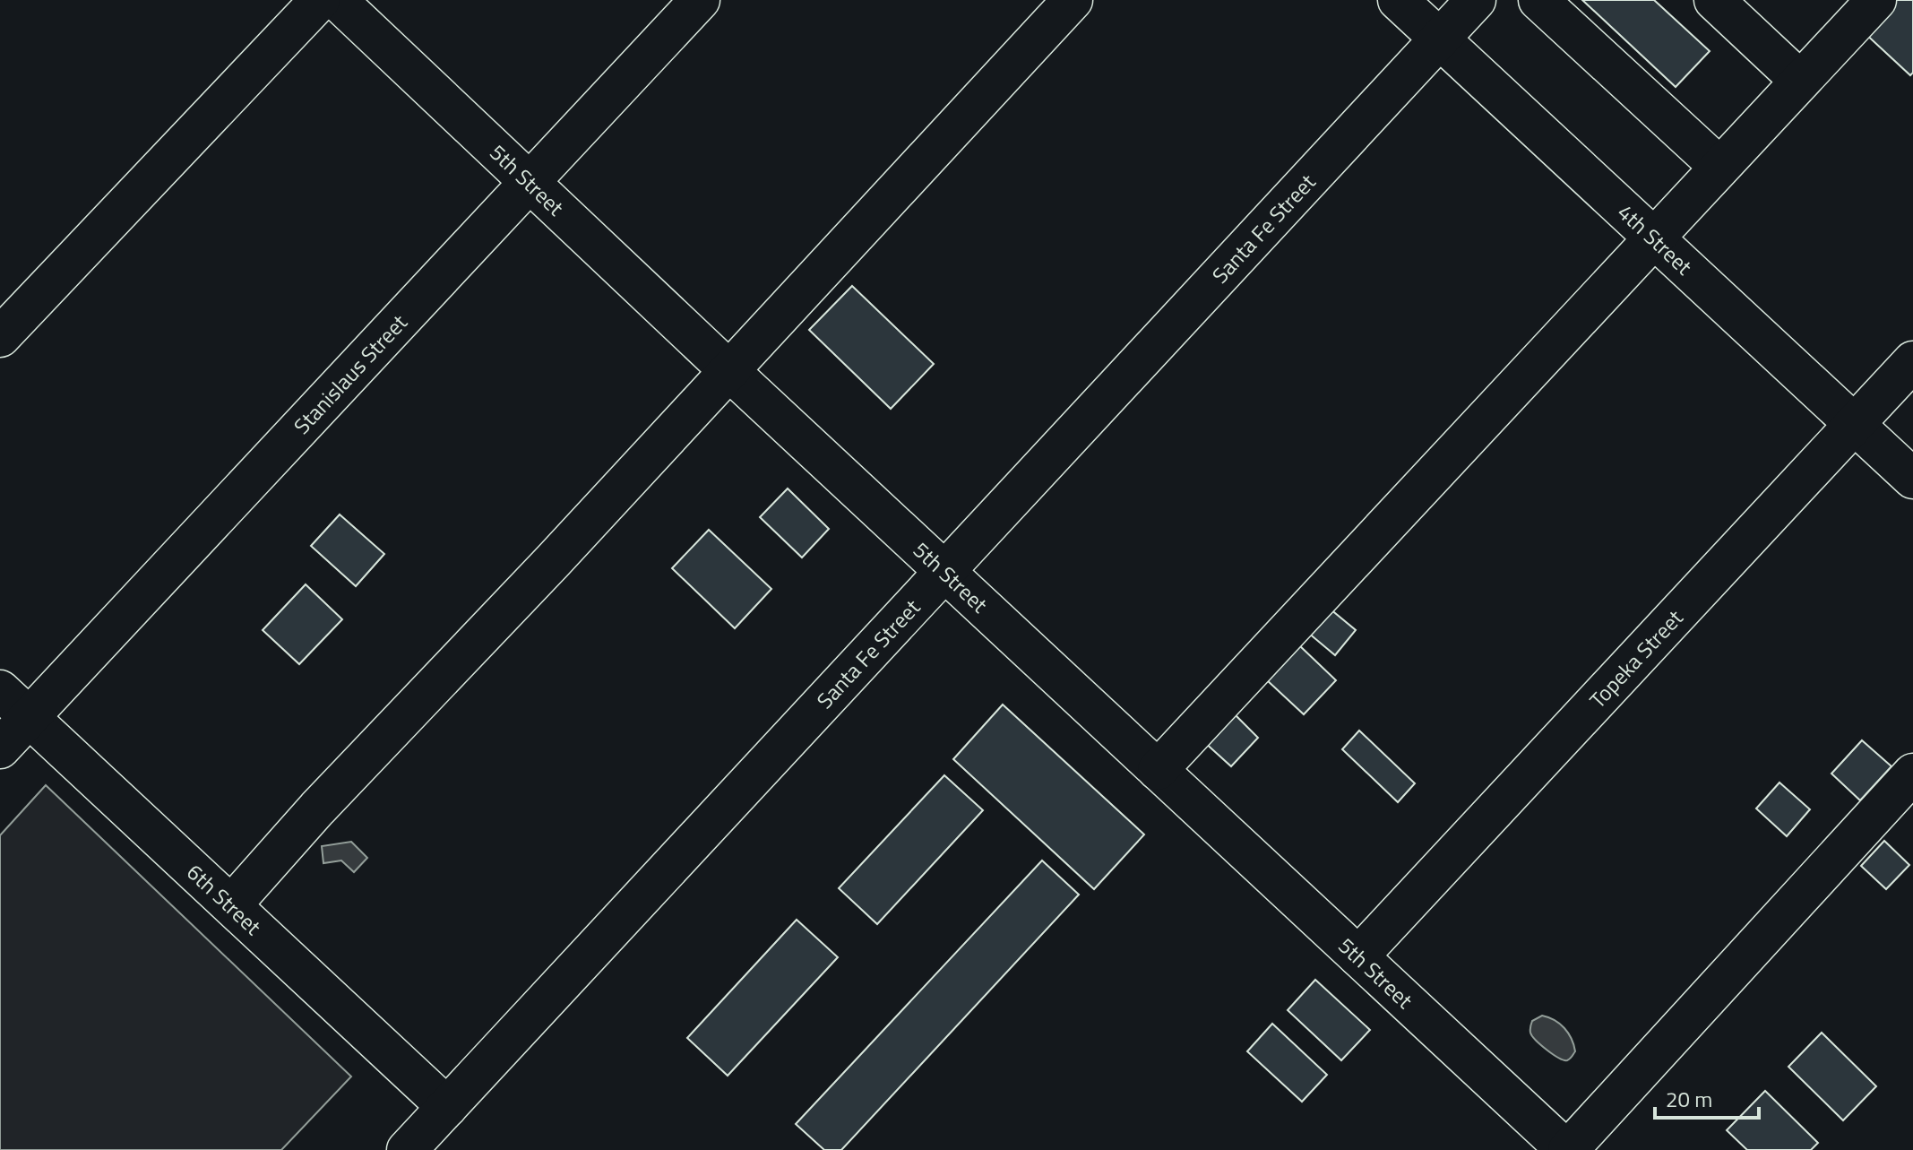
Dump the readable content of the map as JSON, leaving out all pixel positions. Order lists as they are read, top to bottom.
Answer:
{
  "streets": {
    "street": [
      "5th Street",
      "Santa Fe Street",
      "4th Street",
      "Stanislaus Street",
      "Topeka Street",
      "6th Street"
    ]
  },
  "crossings": [
    ["5th Street", "Santa Fe Street"],
    ["5th Street", "Stanislaus Street"],
    ["5th Street", "Topeka Street"],
    ["Santa Fe Street", "4th Street"],
    ["Santa Fe Street", "6th Street"],
    ["4th Street", "Topeka Street"],
    ["Stanislaus Street", "6th Street"]
  ],
  "scale_bar": "20 m"
}
